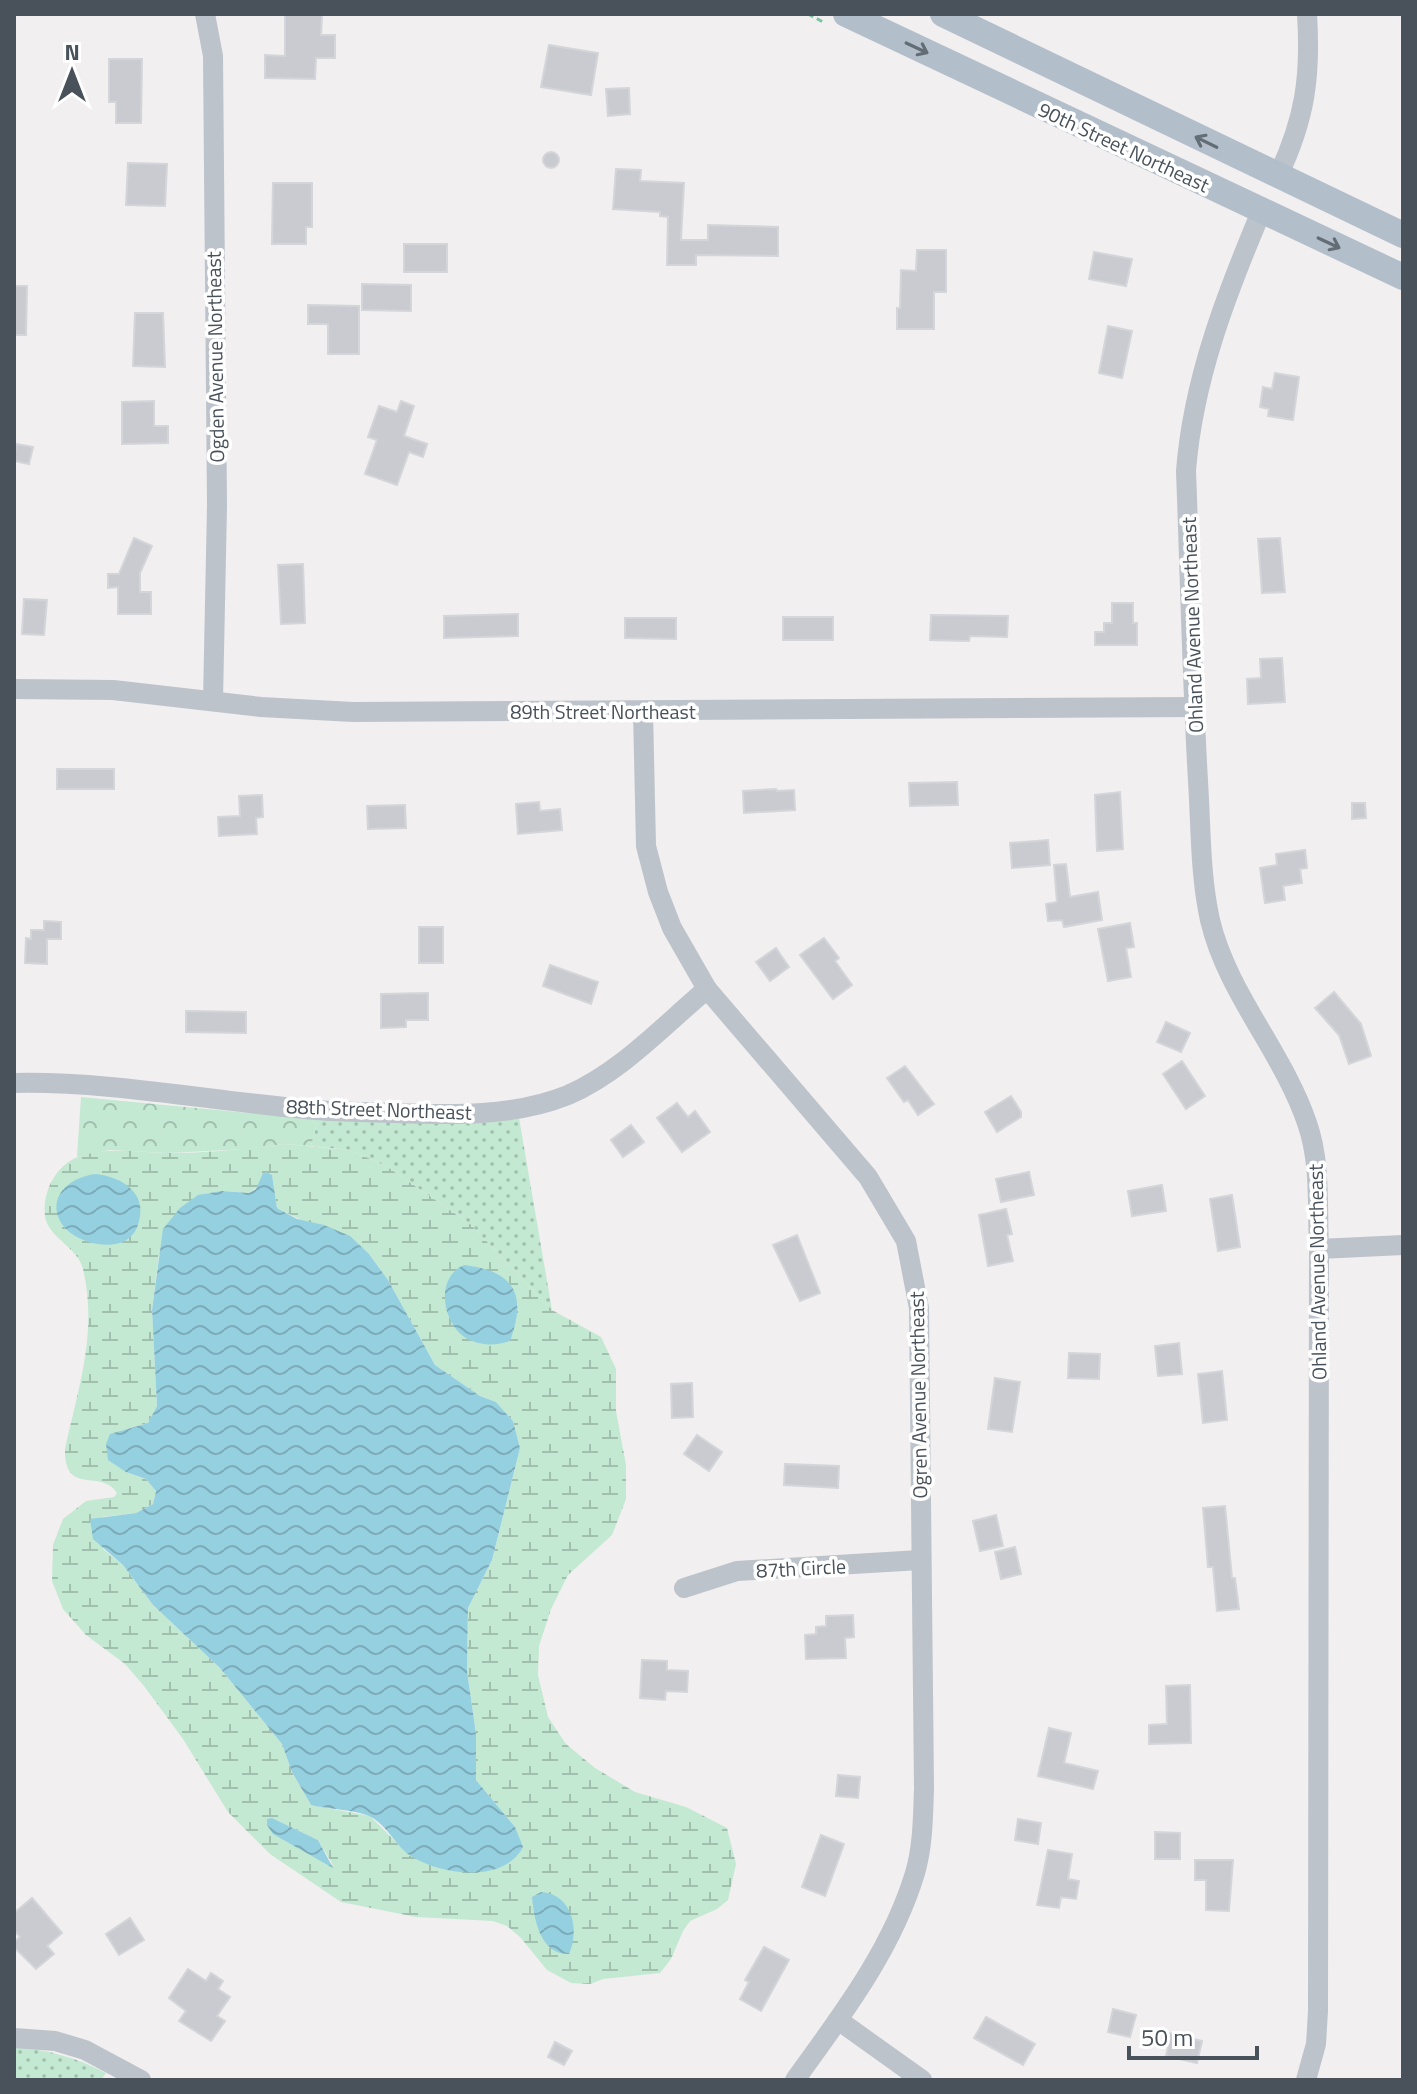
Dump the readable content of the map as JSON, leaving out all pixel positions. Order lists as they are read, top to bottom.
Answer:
{
  "streets": {
    "main road": ["90th Street Northeast"],
    "street": [
      "Ogden Avenue Northeast",
      "Ohland Avenue Northeast",
      "89th Street Northeast",
      "88th Street Northeast",
      "Ogren Avenue Northeast",
      "87th Circle"
    ]
  },
  "crossings": [
    ["90th Street Northeast", "Ohland Avenue Northeast"],
    ["Ogden Avenue Northeast", "89th Street Northeast"],
    ["Ohland Avenue Northeast", "89th Street Northeast"],
    ["89th Street Northeast", "Ogren Avenue Northeast"],
    ["88th Street Northeast", "Ogren Avenue Northeast"],
    ["Ogren Avenue Northeast", "87th Circle"]
  ],
  "scale_bar": "50 m",
  "north": "top"
}
